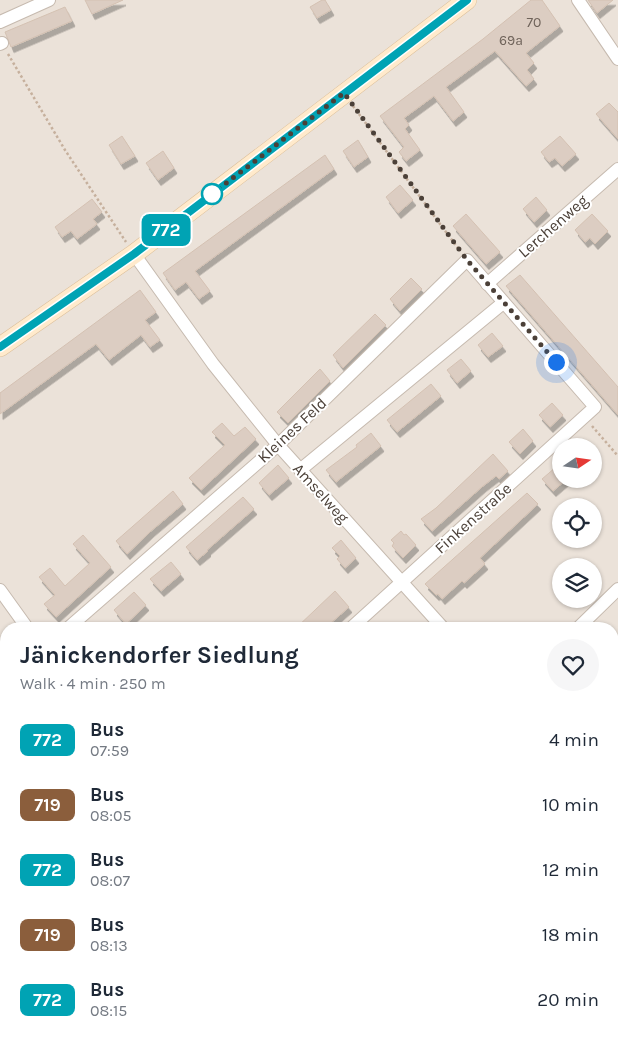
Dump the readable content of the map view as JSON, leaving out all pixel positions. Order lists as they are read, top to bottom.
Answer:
{
  "streets": {
    "street": [
      "Lerchenweg",
      "Kleines Feld",
      "Amselweg",
      "Finkenstraße"
    ]
  },
  "crossings": [
    ["Kleines Feld", "Amselweg"],
    ["Amselweg", "Finkenstraße"]
  ],
  "lines": ["bus line 772"],
  "house_numbers": ["70", "69a"],
  "north": "right",
  "page": {
    "on_map": "772",
    "heading": ["Jänickendorfer Siedlung", "Walk · 4 min · 250 m"],
    "list": [
      {
        "mark": "772",
        "name": "Bus",
        "note": "07:59",
        "value": "4 min"
      },
      {
        "mark": "719",
        "name": "Bus",
        "note": "08:05",
        "value": "10 min"
      },
      {
        "mark": "772",
        "name": "Bus",
        "note": "08:07",
        "value": "12 min"
      },
      {
        "mark": "719",
        "name": "Bus",
        "note": "08:13",
        "value": "18 min"
      },
      {
        "mark": "772",
        "name": "Bus",
        "note": "08:15",
        "value": "20 min"
      }
    ]
  }
}
